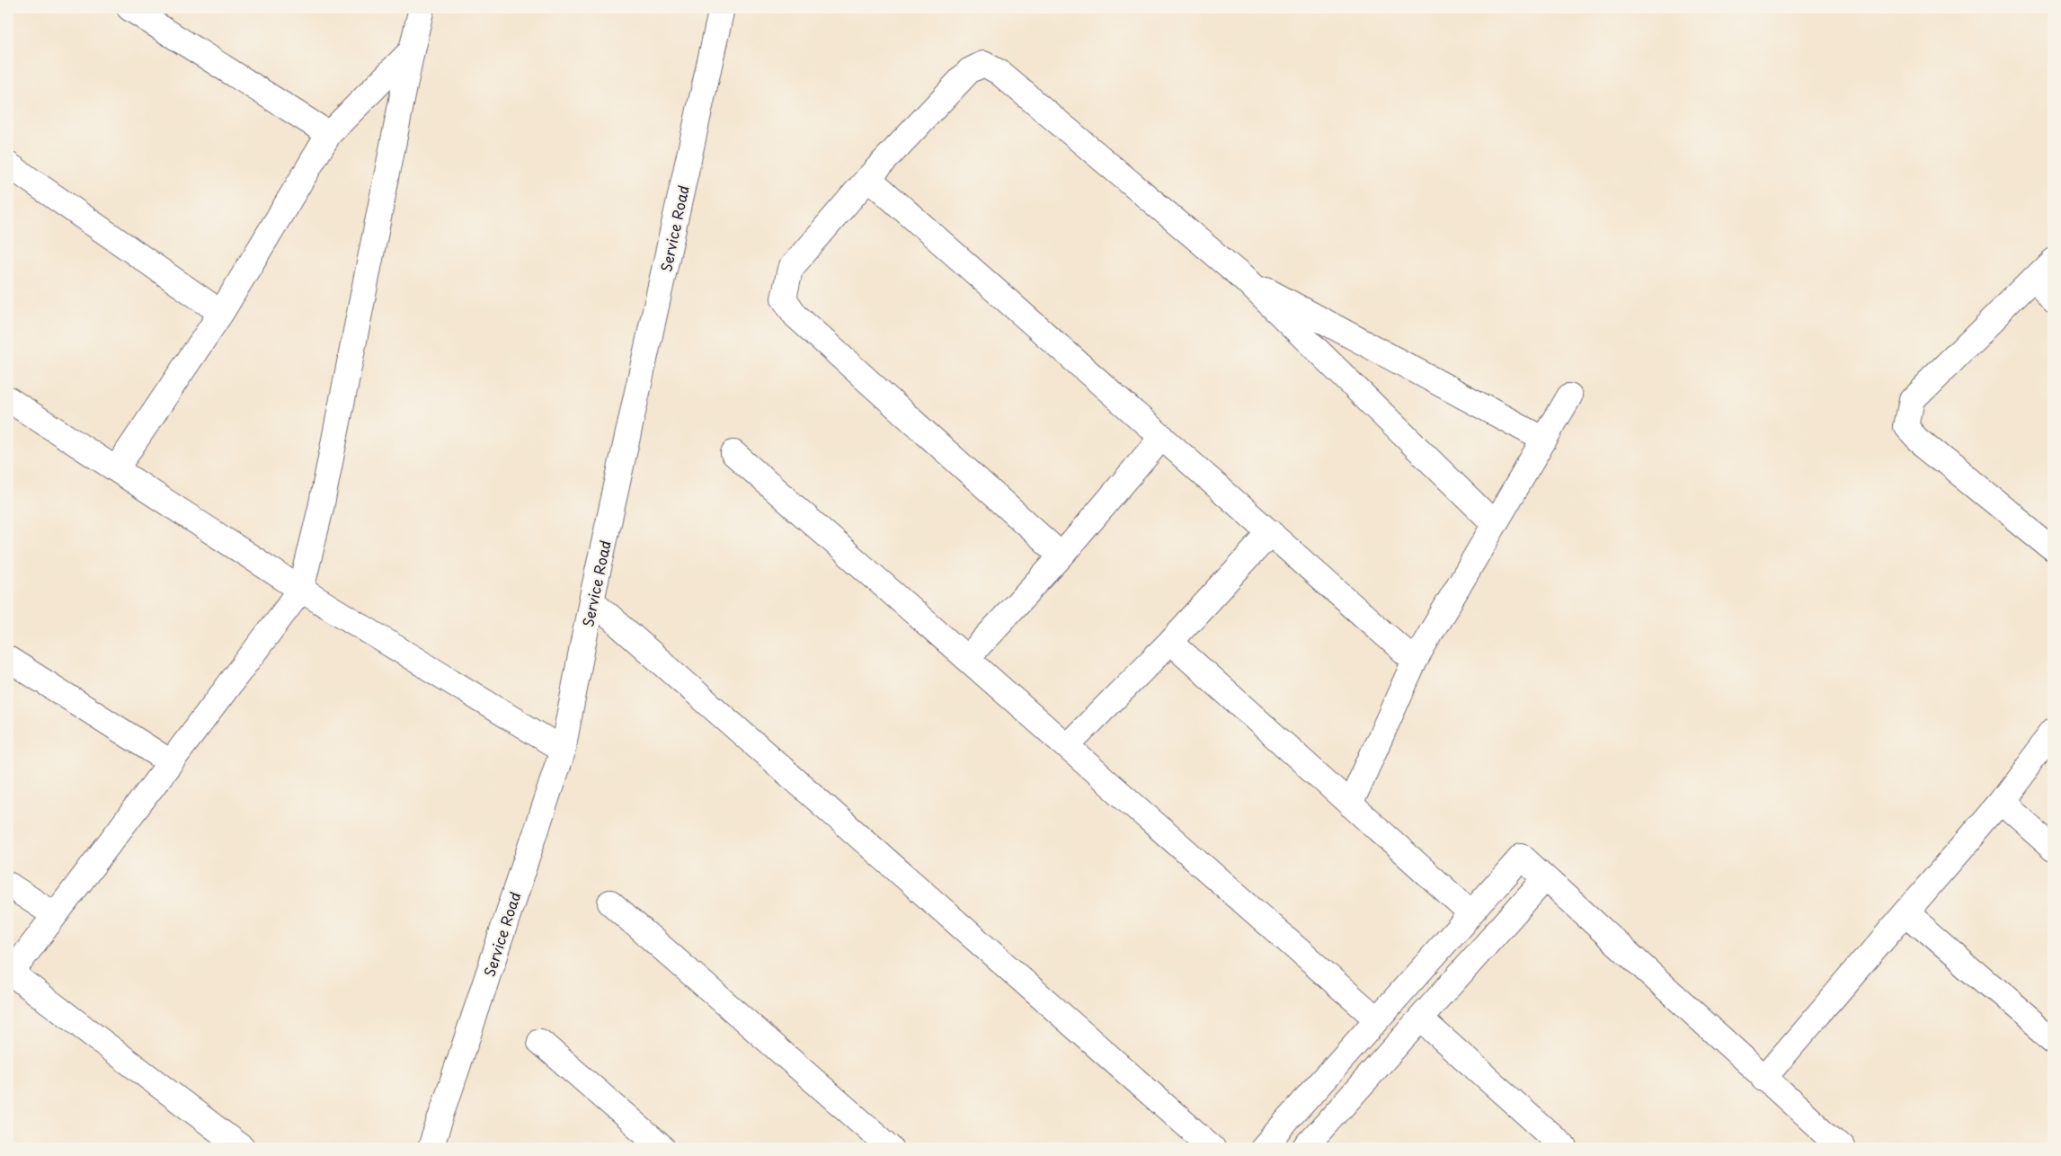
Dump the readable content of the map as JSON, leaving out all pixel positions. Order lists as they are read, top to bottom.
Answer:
{
  "streets": {
    "street": ["Service Road"]
  }
}
